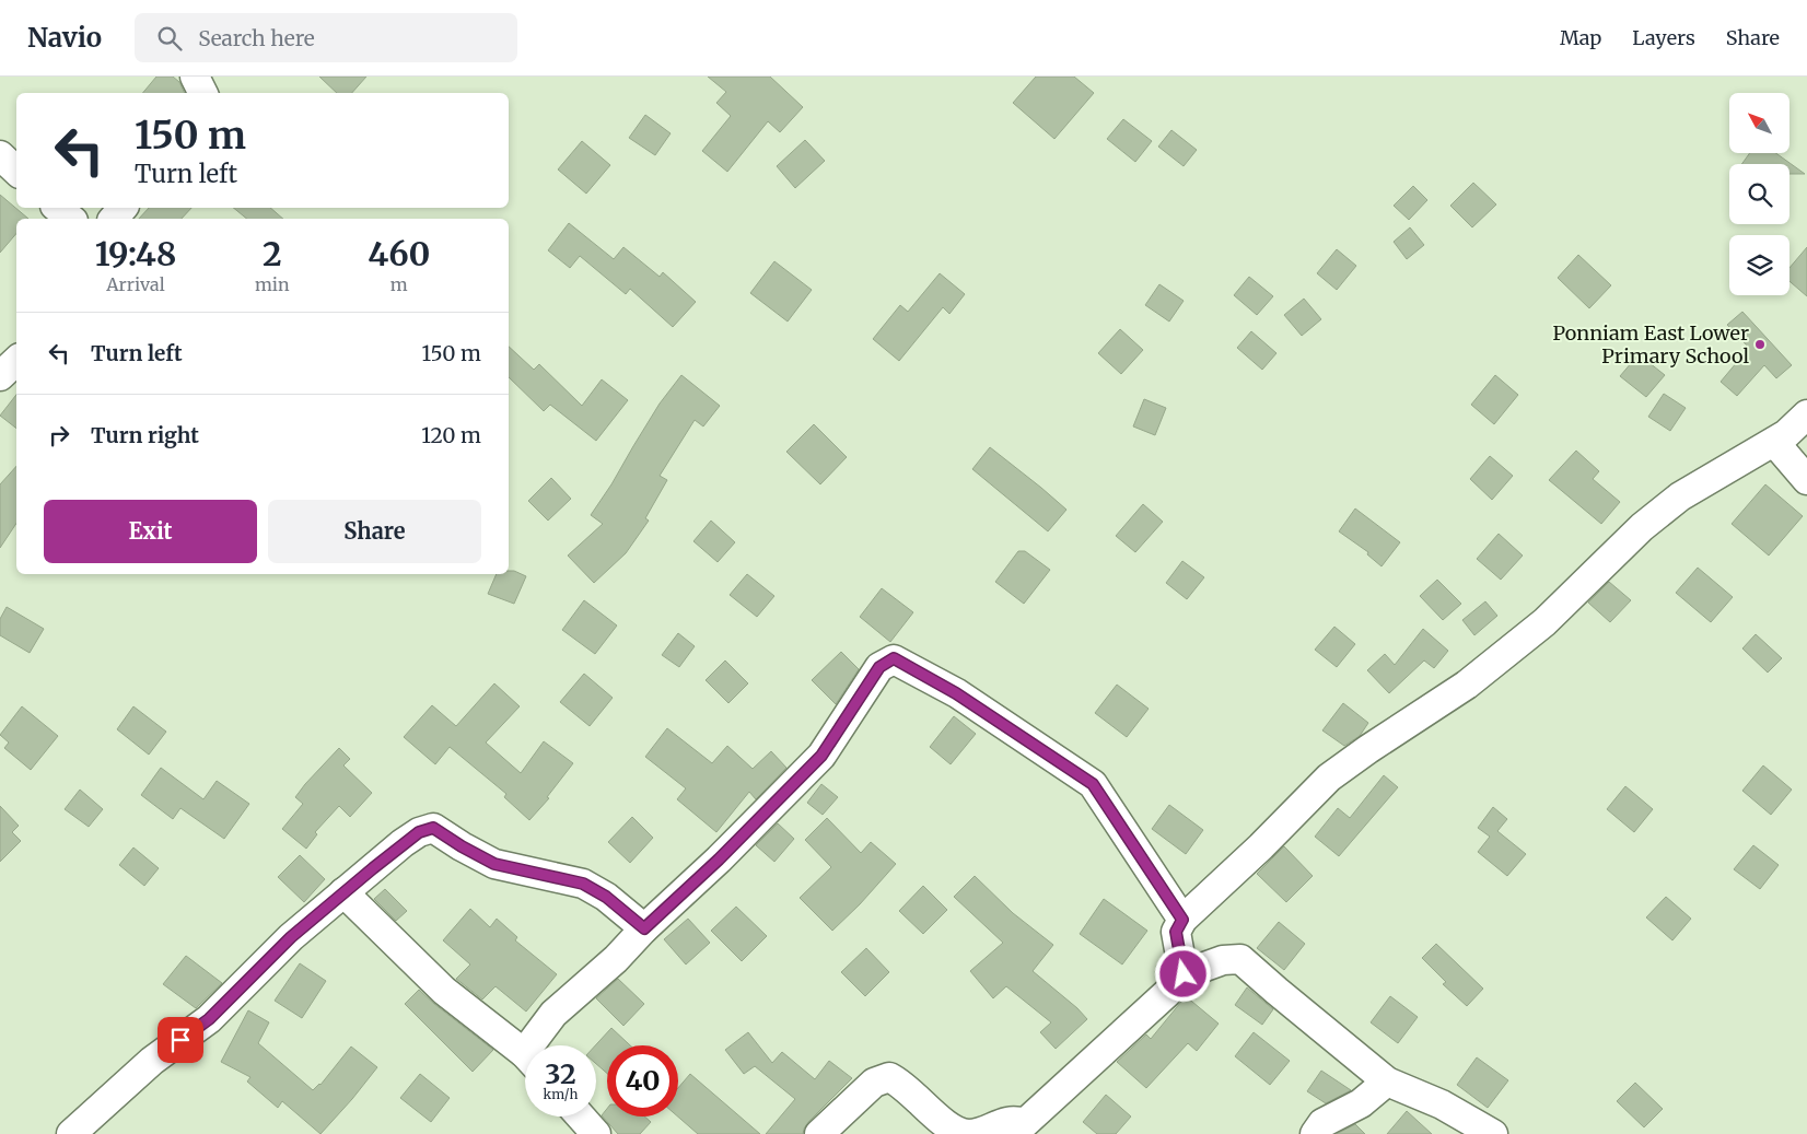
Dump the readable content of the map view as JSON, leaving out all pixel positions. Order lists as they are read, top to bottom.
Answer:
{
  "places": ["Ponniam East Lower Primary School"],
  "north": "top left",
  "page": {
    "header": "Navio",
    "search": "Search here",
    "nav": ["Map", "Layers", "Share"],
    "turn": ["150 m", "Turn left"],
    "eta": [
      "19:48",
      "Arrival",
      "2",
      "min",
      "460",
      "m"
    ],
    "list": [
      {
        "name": "Turn left",
        "value": "150 m"
      },
      {
        "name": "Turn right",
        "value": "120 m"
      }
    ],
    "buttons": ["Exit", "Share"],
    "speed": "32 km/h",
    "limit": "40"
  }
}
